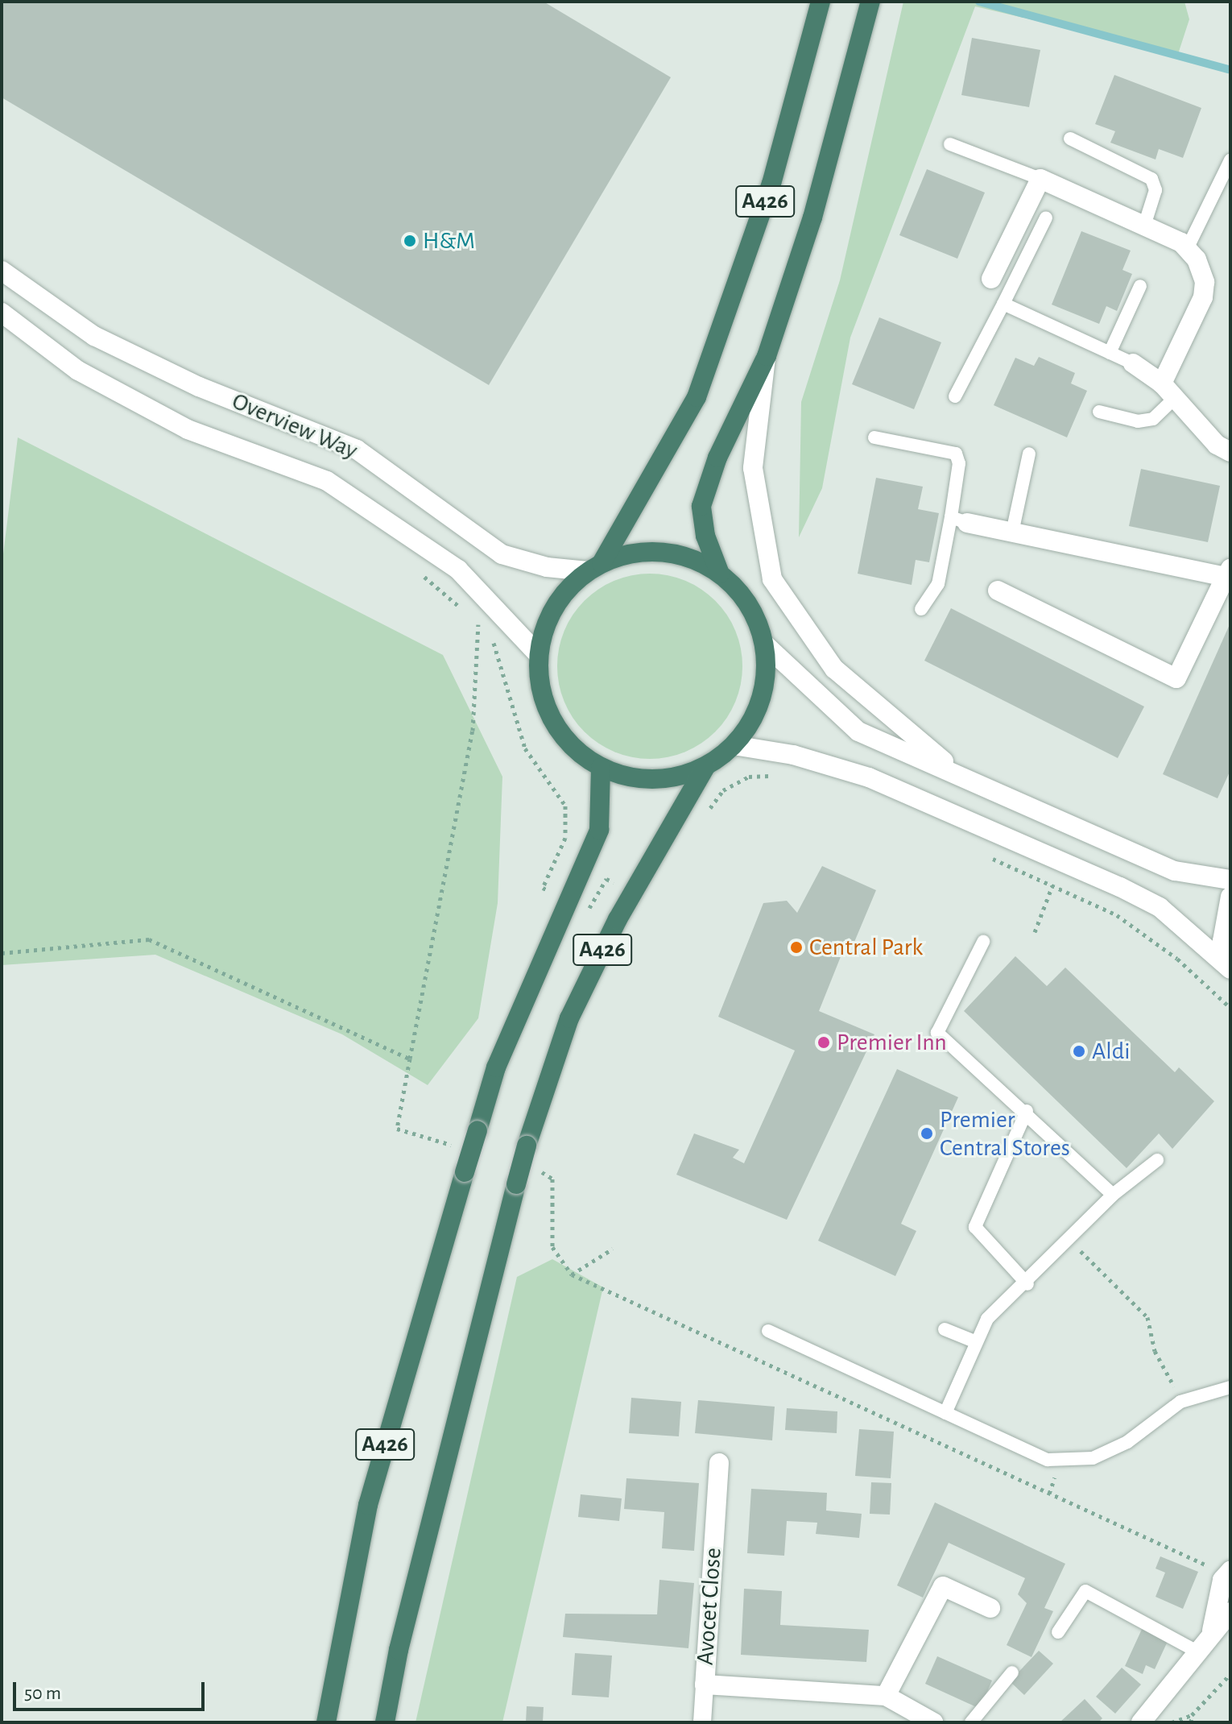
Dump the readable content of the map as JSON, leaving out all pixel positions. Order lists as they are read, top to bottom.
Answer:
{
  "streets": {
    "highway": ["A426"],
    "street": ["Overview Way", "Avocet Close"]
  },
  "crossings": [
    ["A426", "Overview Way"]
  ],
  "places": [
    "H&M",
    "Central Park",
    "Premier Inn",
    "Aldi",
    "Premier Central Stores"
  ],
  "scale_bar": "50 m"
}
